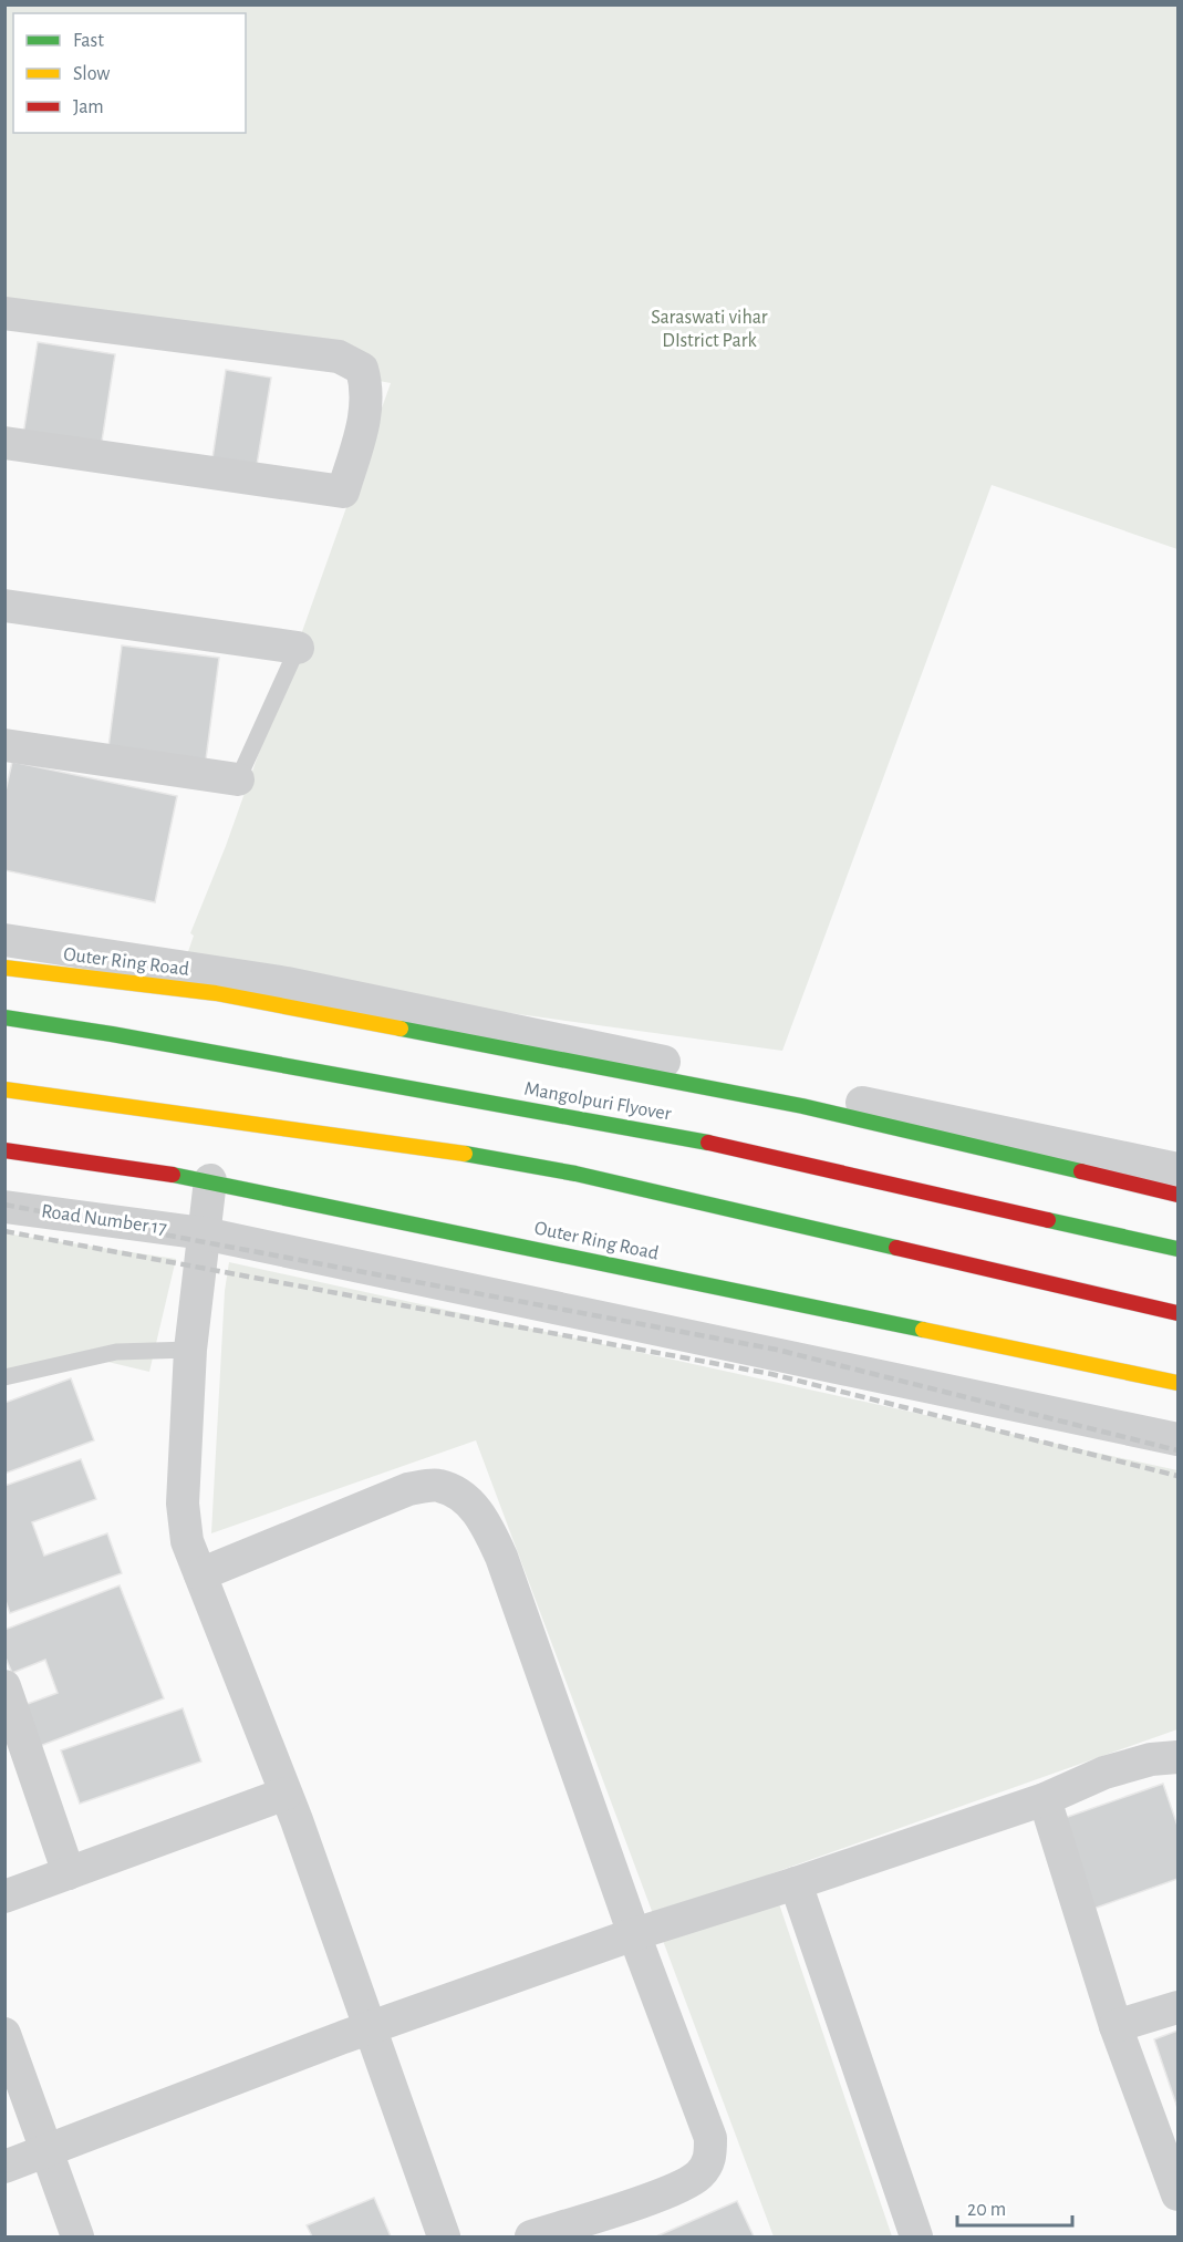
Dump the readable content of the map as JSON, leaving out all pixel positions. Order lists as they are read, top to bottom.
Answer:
{
  "streets": {
    "main road": ["Outer Ring Road", "Mangolpuri Flyover"],
    "street": ["Road Number 17"]
  },
  "parks": ["Saraswati vihar DIstrict Park"],
  "legend": ["Fast", "Slow", "Jam"],
  "scale_bar": "20 m"
}
